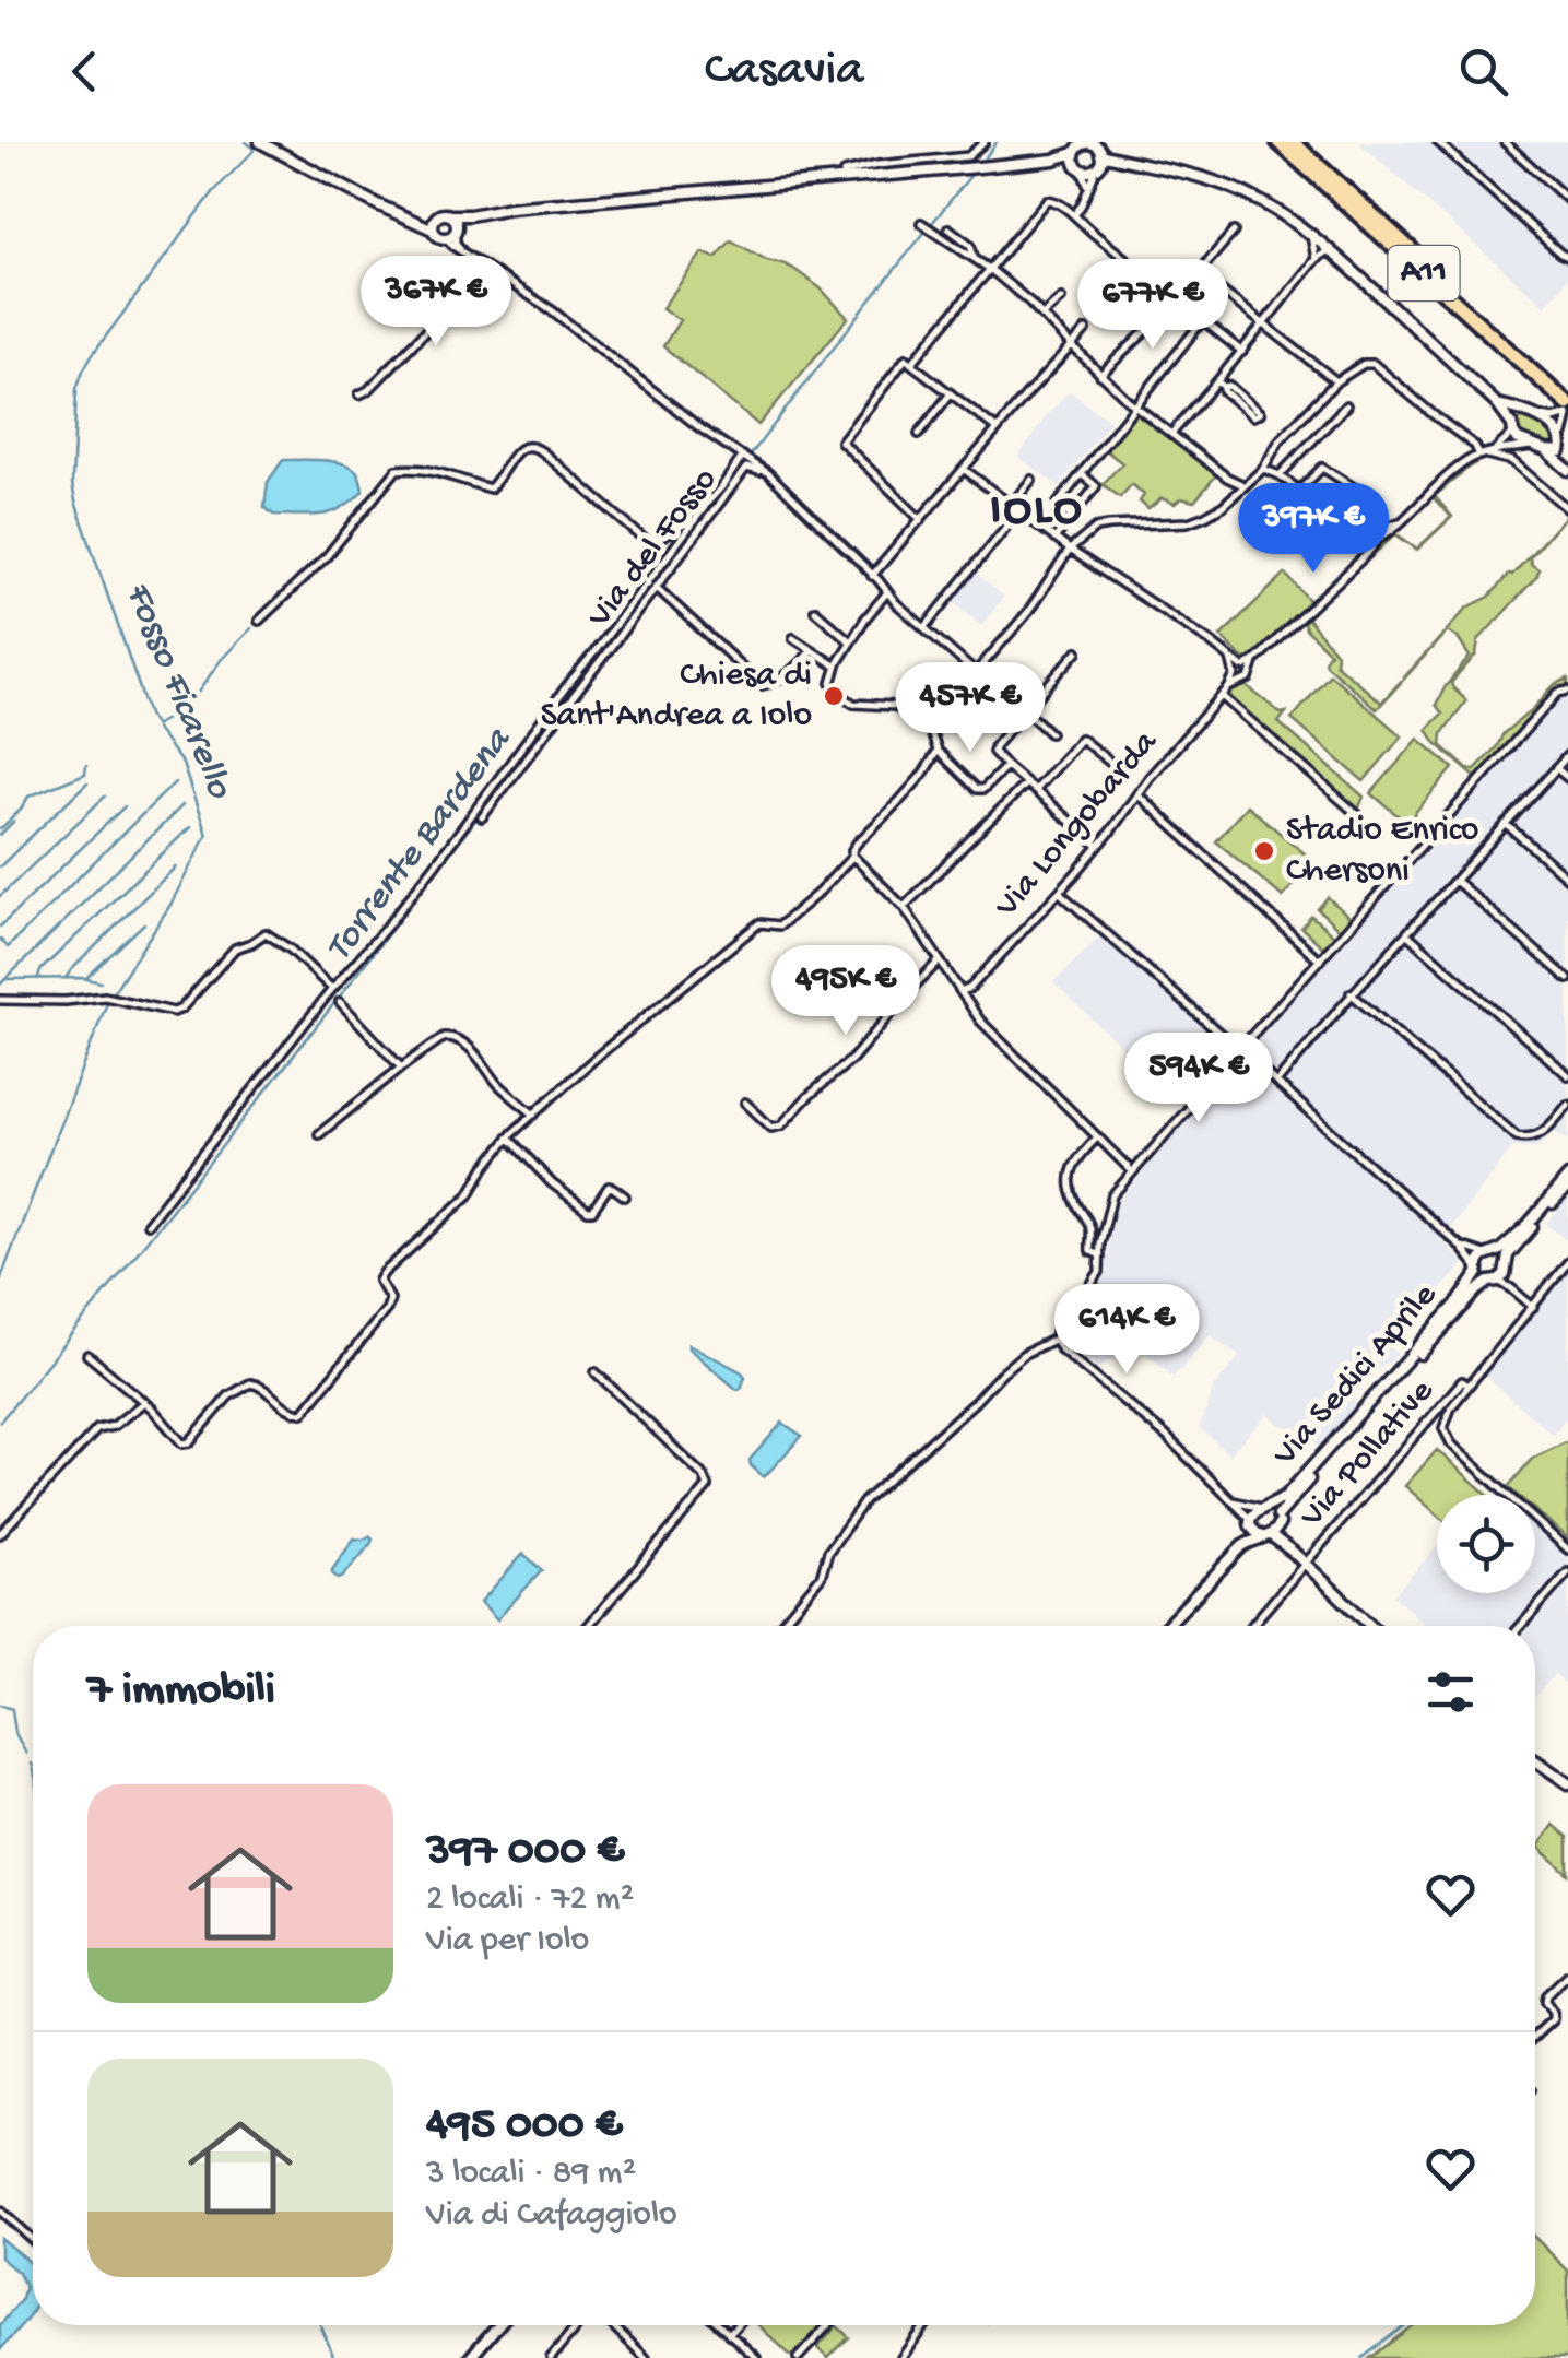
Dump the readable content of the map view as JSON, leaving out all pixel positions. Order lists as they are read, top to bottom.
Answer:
{
  "streets": {
    "highway": ["A11"],
    "street": [
      "Via del Fosso",
      "Via Longobarda",
      "Via Sedici Aprile",
      "Via Pollative"
    ]
  },
  "districts": ["IOLO"],
  "water": ["Fosso Ficarello", "Torrente Bardena"],
  "places": ["Chiesa di Sant'Andrea a Iolo", "Stadio Enrico Chersoni"],
  "page": {
    "header": "Casavia",
    "price": [
      "367K €",
      "677K €",
      "397K €",
      "457K €",
      "495K €",
      "594K €",
      "614K €"
    ],
    "heading": "7 immobili",
    "list": [
      {
        "name": "397 000 €",
        "note": "2 locali · 72 m² · Via per Iolo"
      },
      {
        "name": "495 000 €",
        "note": "3 locali · 89 m² · Via di Cafaggiolo"
      }
    ]
  }
}
